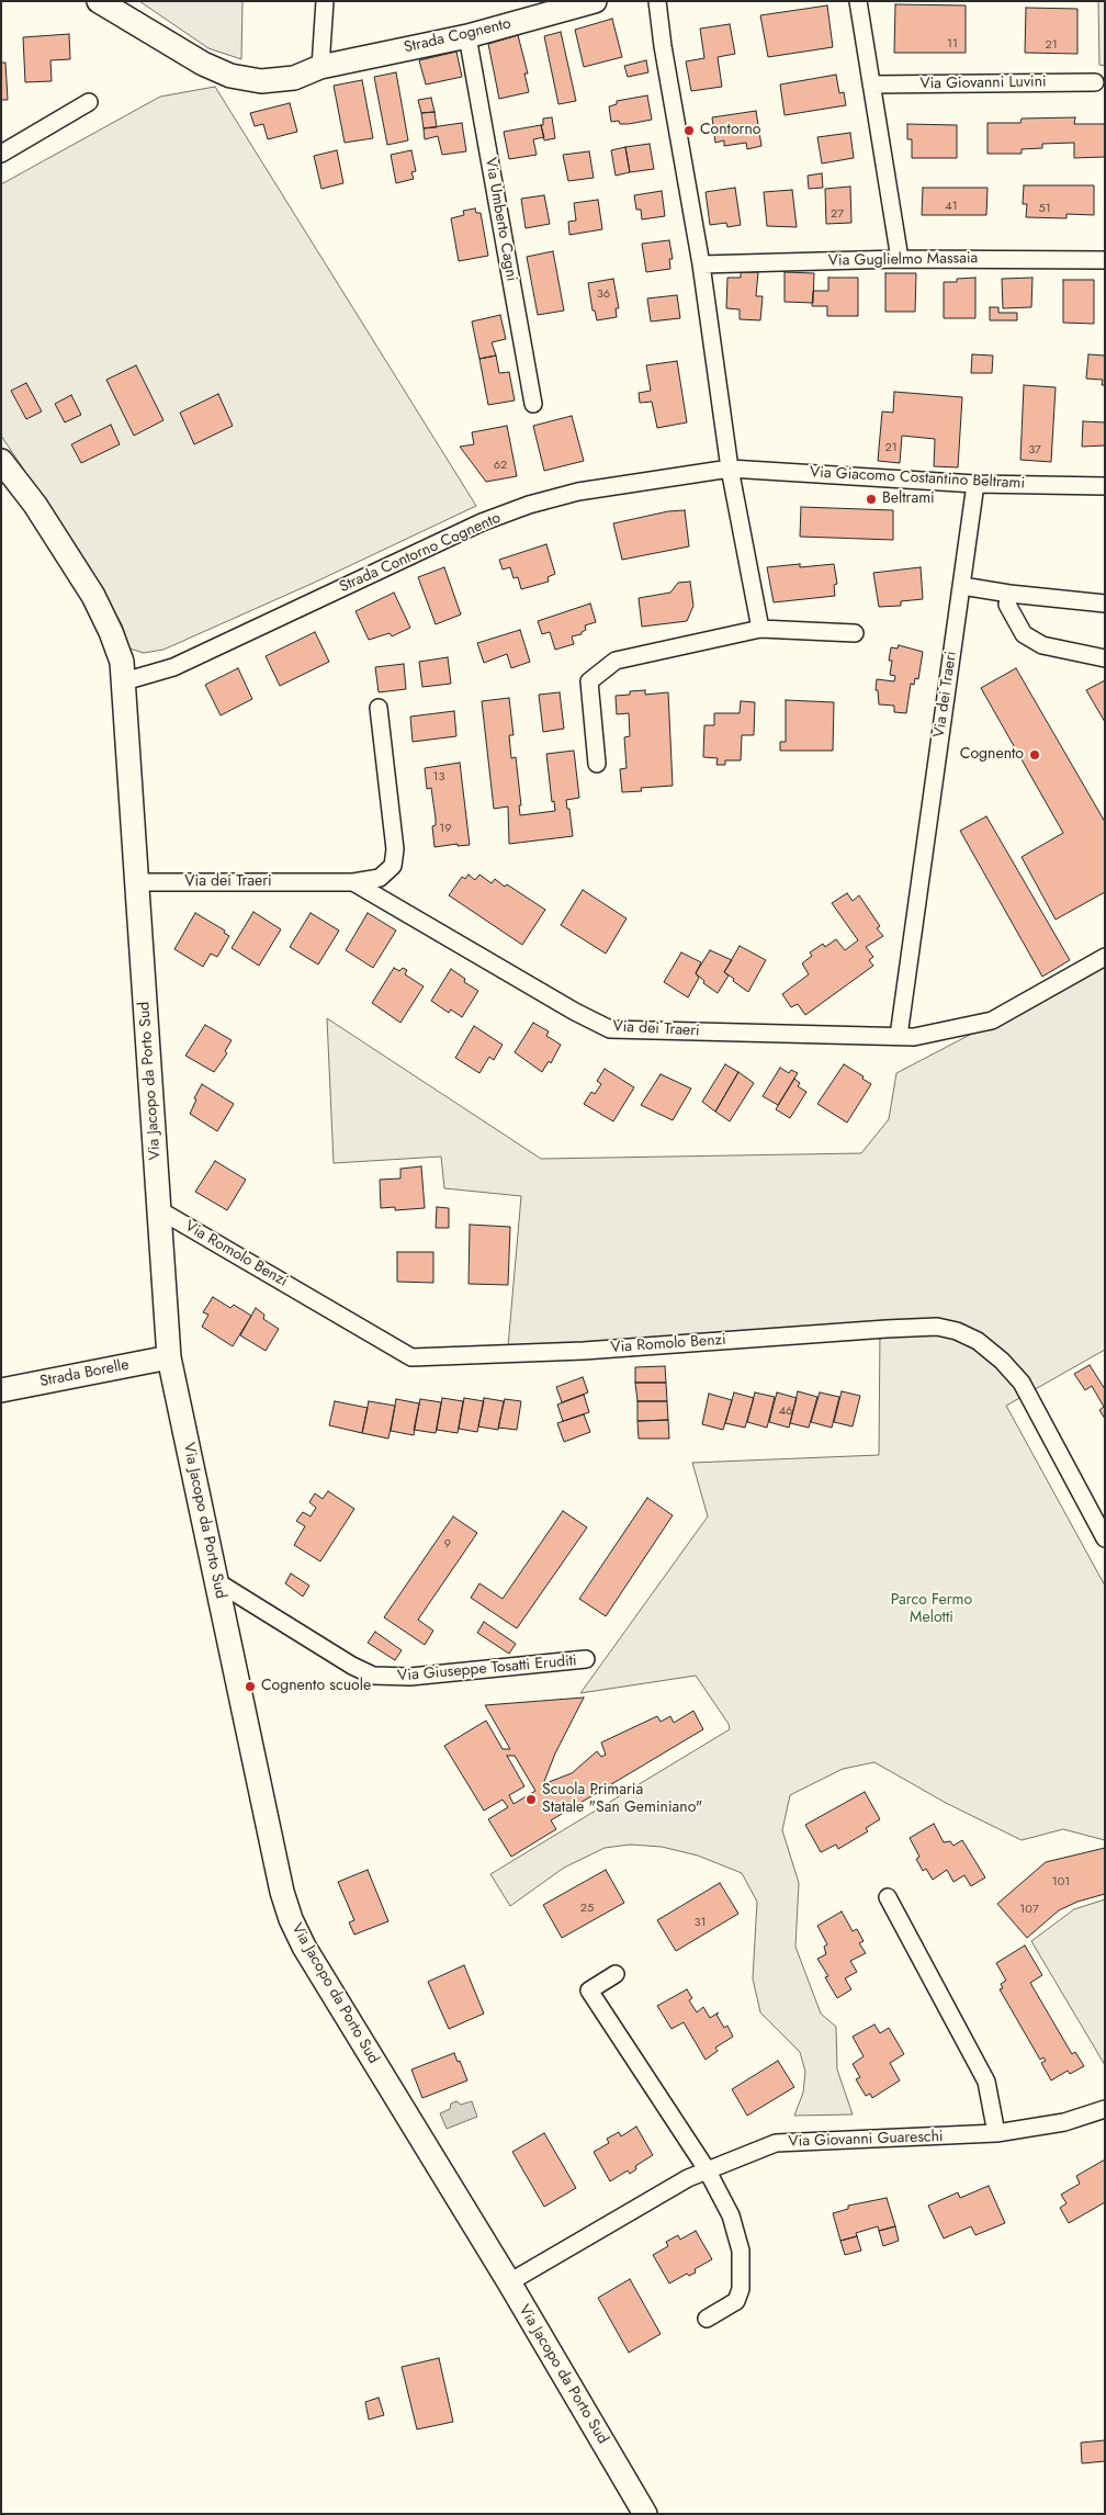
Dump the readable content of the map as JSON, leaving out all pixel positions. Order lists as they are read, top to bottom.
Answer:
{
  "streets": {
    "street": [
      "Strada Cognento",
      "Via Giovanni Luvini",
      "Via Umberto Cagni",
      "Via Guglielmo Massaia",
      "Via Giacomo Costantino Beltrami",
      "Strada Contorno Cognento",
      "Via dei Traeri",
      "Via Jacopo da Porto Sud",
      "Via Romolo Benzi",
      "Strada Borelle",
      "Via Giuseppe Tosatti Eruditi",
      "Via Giovanni Guareschi"
    ]
  },
  "crossings": [
    ["Strada Cognento", "Via Umberto Cagni"],
    ["Via Giacomo Costantino Beltrami", "Strada Contorno Cognento"],
    ["Via Giacomo Costantino Beltrami", "Via dei Traeri"],
    ["Strada Contorno Cognento", "Via Jacopo da Porto Sud"],
    ["Via dei Traeri", "Via Jacopo da Porto Sud"],
    ["Via Jacopo da Porto Sud", "Via Romolo Benzi"],
    ["Via Jacopo da Porto Sud", "Strada Borelle"],
    ["Via Jacopo da Porto Sud", "Via Giuseppe Tosatti Eruditi"],
    ["Via Jacopo da Porto Sud", "Via Giovanni Guareschi"]
  ],
  "parks": ["Parco Fermo Melotti"],
  "places": [
    "Contorno",
    "Beltrami",
    "Cognento",
    "Cognento scuole",
    "Scuola Primaria Statale \"San Geminiano\""
  ],
  "house_numbers": [
    "11",
    "21",
    "41",
    "51",
    "27",
    "36",
    "21",
    "37",
    "62",
    "13",
    "19",
    "46",
    "9",
    "101",
    "25",
    "107",
    "31"
  ]
}
